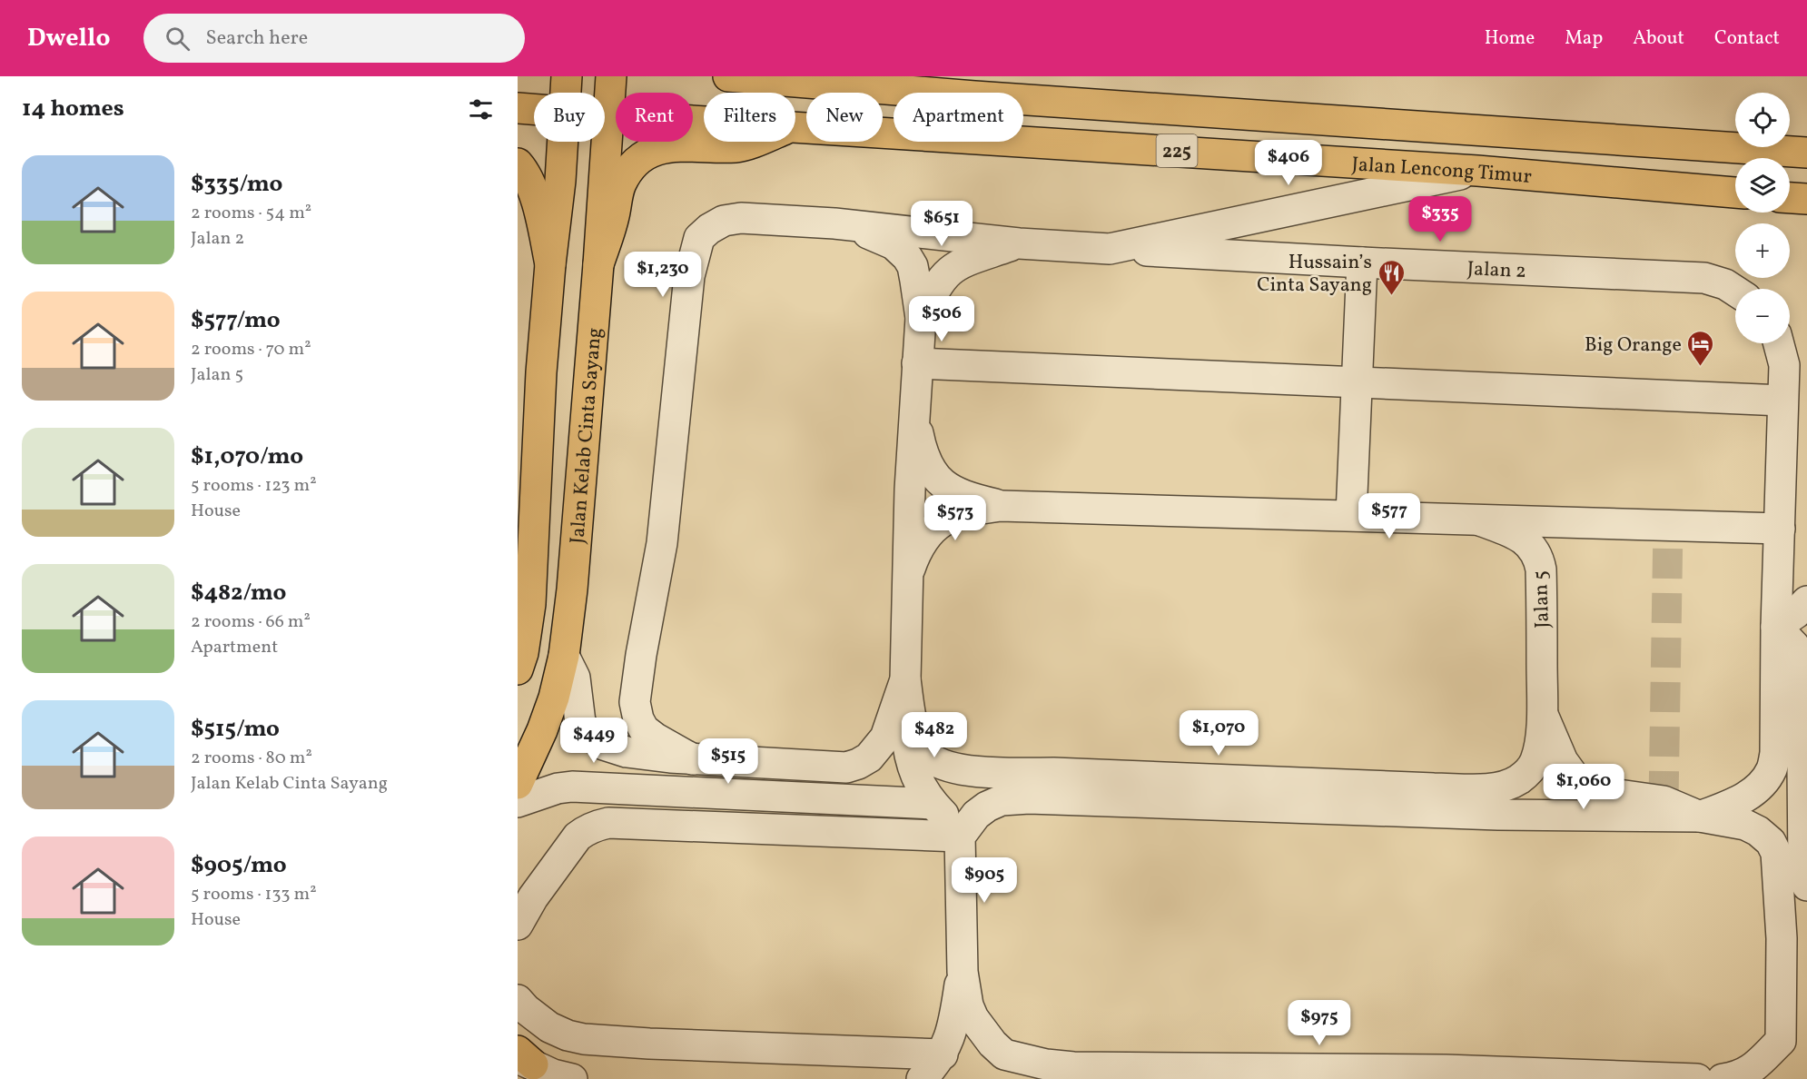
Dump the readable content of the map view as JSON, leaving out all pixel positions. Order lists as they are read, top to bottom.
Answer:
{
  "streets": {
    "main road": ["225", "Jalan Lencong Timur", "Jalan Kelab Cinta Sayang"],
    "street": ["Jalan 2", "Jalan 5"]
  },
  "crossings": [
    ["Jalan Lencong Timur", "Jalan Kelab Cinta Sayang"]
  ],
  "places": {
    "restaurant": ["Hussain’s Cinta Sayang"],
    "hotel": ["Big Orange"]
  },
  "page": {
    "header": "Dwello",
    "search": "Search here",
    "nav": [
      "Home",
      "Map",
      "About",
      "Contact"
    ],
    "heading": "14 homes",
    "map_buttons": ["+", "−"],
    "chip": [
      "Buy",
      "Rent",
      "Filters",
      "New",
      "Apartment"
    ],
    "price": [
      "$406",
      "$335",
      "$651",
      "$1,230",
      "$506",
      "$577",
      "$573",
      "$1,070",
      "$482",
      "$449",
      "$515",
      "$1,060",
      "$905",
      "$975"
    ],
    "list": [
      {
        "name": "$335/mo",
        "note": "2 rooms · 54 m² · Jalan 2"
      },
      {
        "name": "$577/mo",
        "note": "2 rooms · 70 m² · Jalan 5"
      },
      {
        "name": "$1,070/mo",
        "note": "5 rooms · 123 m² · House"
      },
      {
        "name": "$482/mo",
        "note": "2 rooms · 66 m² · Apartment"
      },
      {
        "name": "$515/mo",
        "note": "2 rooms · 80 m² · Jalan Kelab Cinta Sayang"
      },
      {
        "name": "$905/mo",
        "note": "5 rooms · 133 m² · House"
      }
    ]
  }
}
